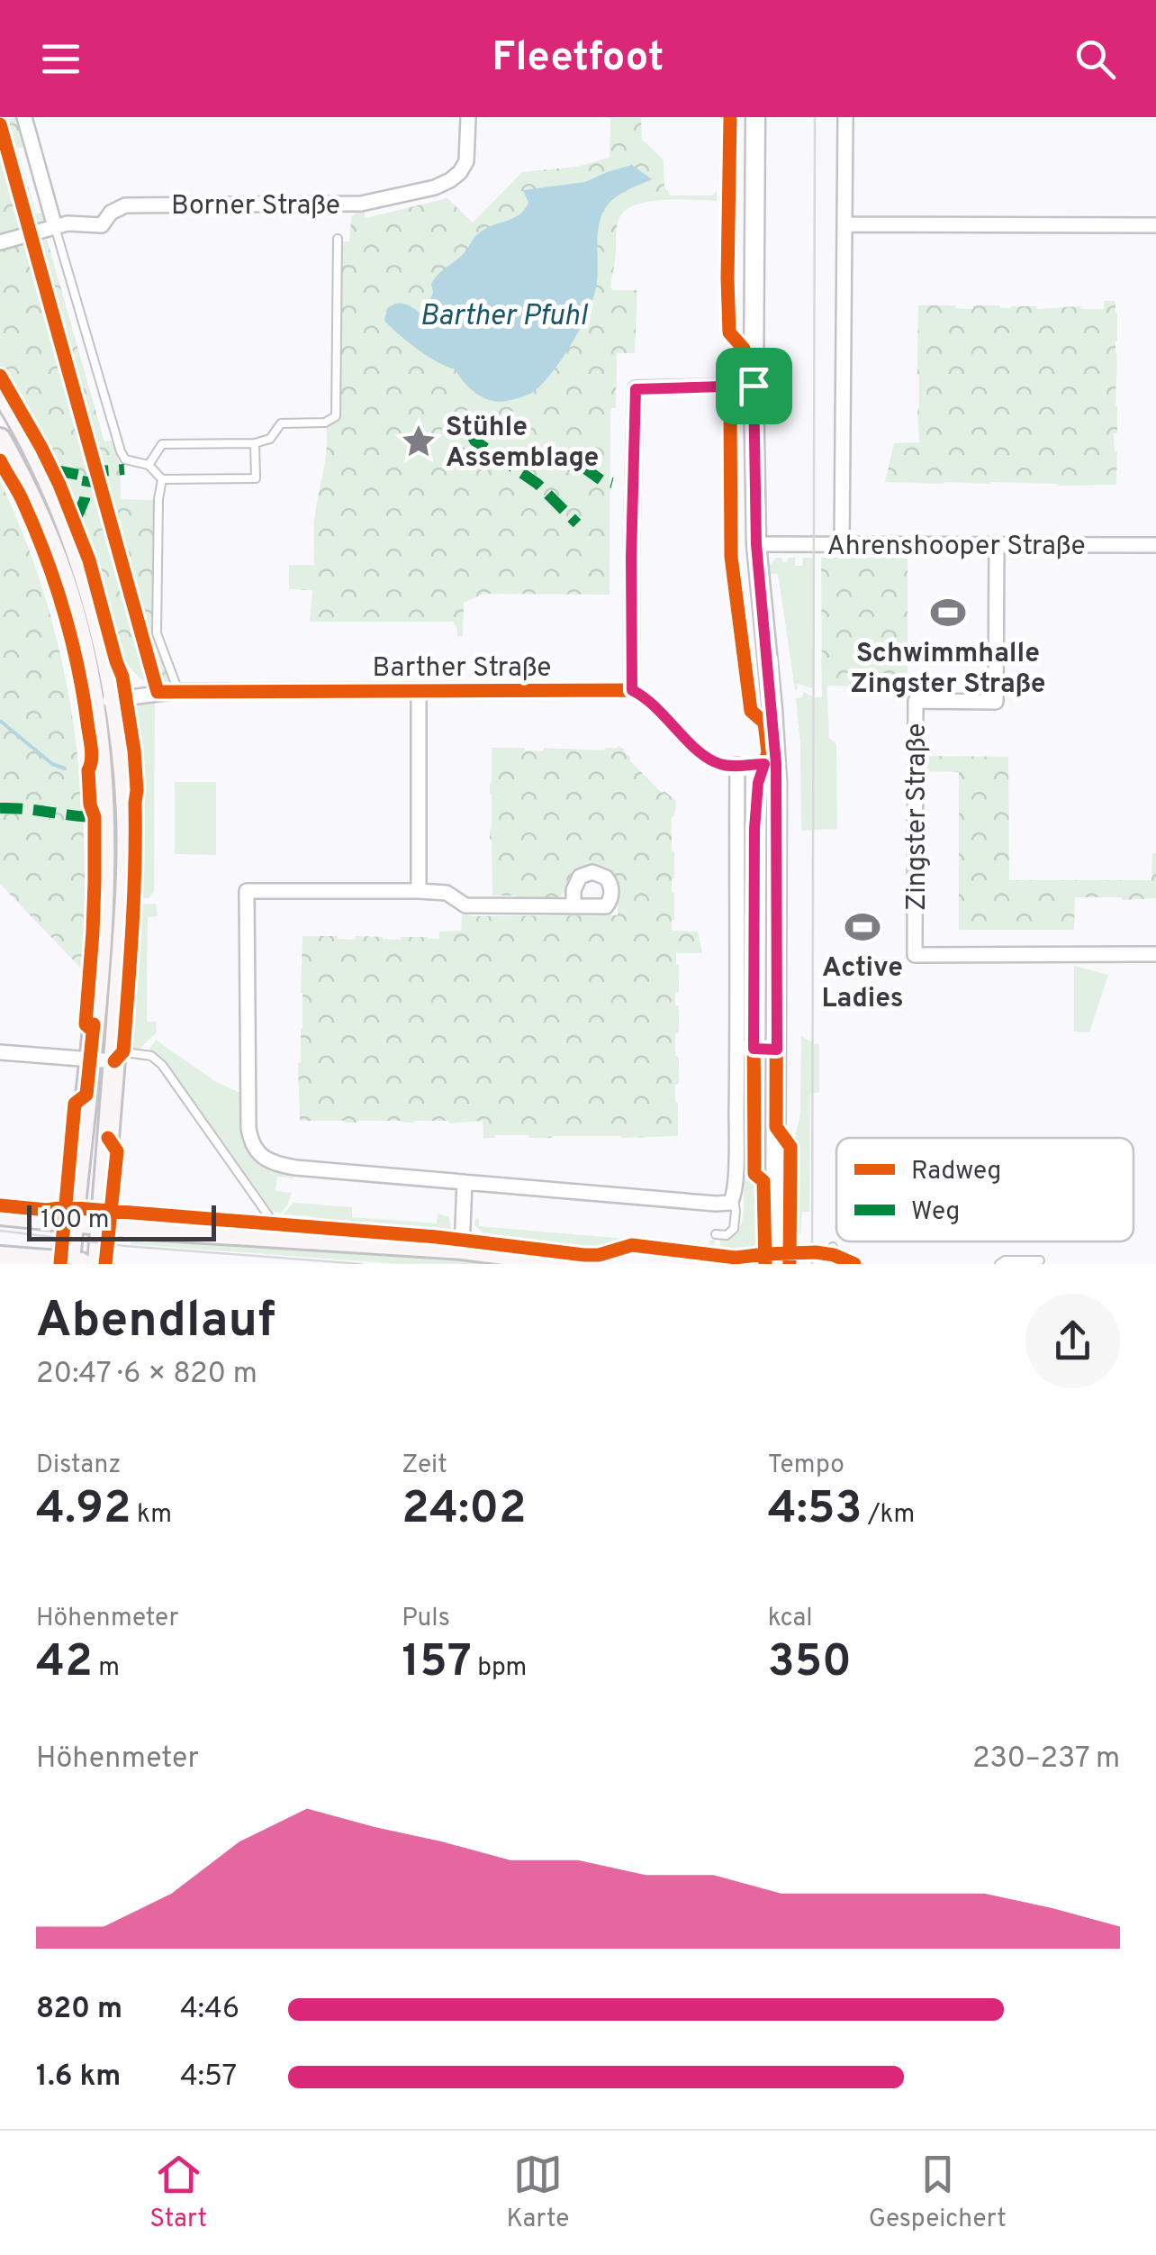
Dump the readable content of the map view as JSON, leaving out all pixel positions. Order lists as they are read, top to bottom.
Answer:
{
  "streets": {
    "street": [
      "Borner Straße",
      "Ahrenshooper Straße",
      "Barther Straße",
      "Zingster Straße"
    ]
  },
  "crossings": [
    ["Ahrenshooper Straße", "Zingster Straße"]
  ],
  "water": ["Barther Pfuhl"],
  "places": {
    "place": ["Stühle Assemblage"],
    "sports": ["Schwimmhalle Zingster Straße", "Active Ladies"]
  },
  "legend": ["Radweg", "Weg"],
  "scale_bar": "100 m",
  "page": {
    "header": "Fleetfoot",
    "scale": "100 m",
    "heading": ["Abendlauf", "20:47 · 6 × 820 m"],
    "stats": [
      ["Distanz", "4.92 km"],
      ["Zeit", "24:02"],
      ["Tempo", "4:53 /km"],
      ["Höhenmeter", "42 m"],
      ["Puls", "157 bpm"],
      ["kcal", "350"]
    ],
    "chart": ["Höhenmeter", "230–237 m"],
    "list": [
      {
        "name": "820 m",
        "note": "4:46"
      },
      {
        "name": "1.6 km",
        "note": "4:57"
      }
    ],
    "tabs": ["Start", "Karte", "Gespeichert"]
  }
}
